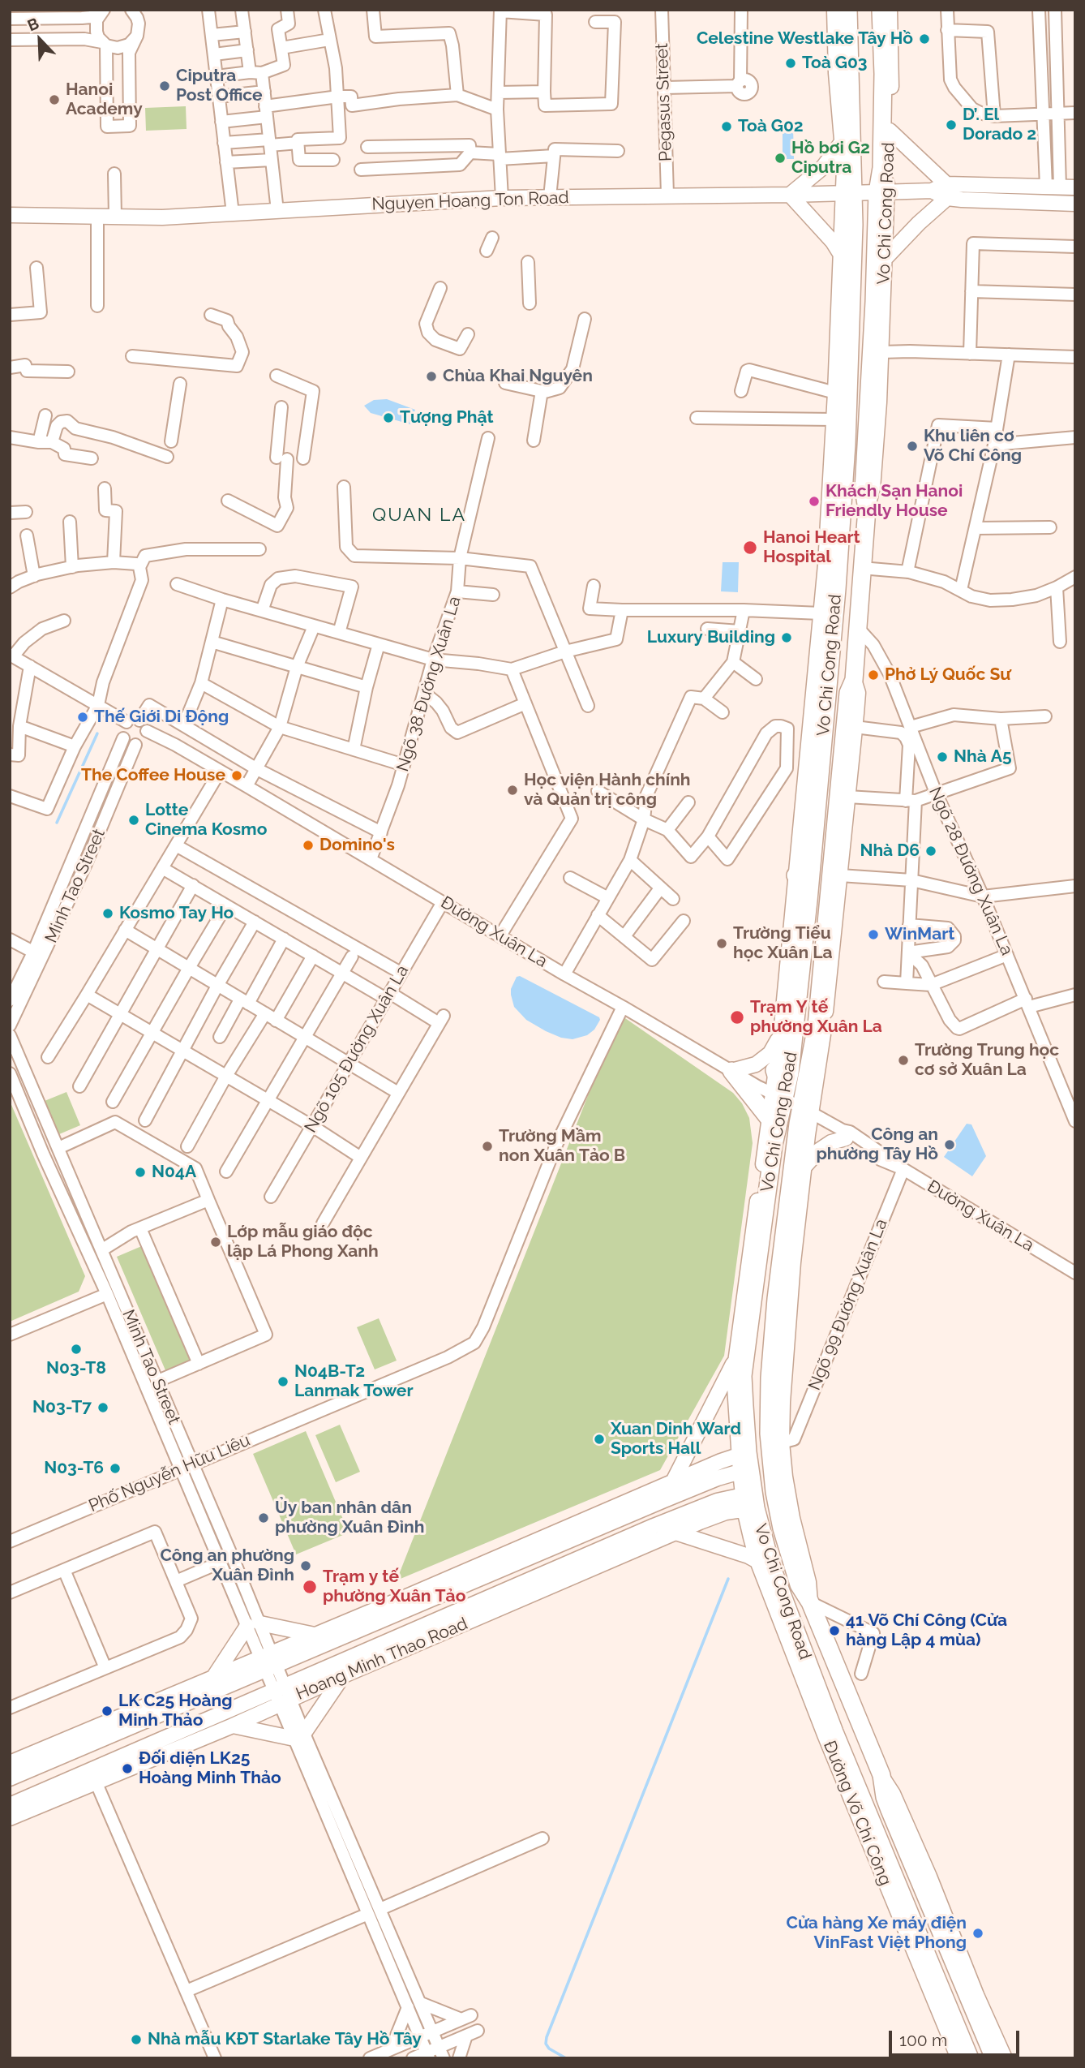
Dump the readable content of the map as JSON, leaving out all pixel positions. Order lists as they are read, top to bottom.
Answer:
{
  "streets": {
    "highway": ["Vo Chi Cong Road"],
    "main road": ["Nguyen Hoang Ton Road", "Hoang Minh Thao Road", "Đường Võ Chí Công"],
    "street": [
      "Pegasus Street",
      "Ngõ 38 Đường Xuân La",
      "Ngõ 28 Đường Xuân La",
      "Minh Tao Street",
      "Đường Xuân La",
      "Ngõ 105 Đường Xuân La",
      "Ngõ 99 Đường Xuân La",
      "Phố Nguyễn Hữu Liêu"
    ]
  },
  "crossings": [
    ["Pegasus Street", "Nguyen Hoang Ton Road"],
    ["Nguyen Hoang Ton Road", "Vo Chi Cong Road"],
    ["Vo Chi Cong Road", "Ngõ 28 Đường Xuân La"],
    ["Vo Chi Cong Road", "Đường Xuân La"],
    ["Vo Chi Cong Road", "Ngõ 99 Đường Xuân La"],
    ["Vo Chi Cong Road", "Hoang Minh Thao Road"],
    ["Vo Chi Cong Road", "Đường Võ Chí Công"],
    ["Ngõ 38 Đường Xuân La", "Đường Xuân La"],
    ["Minh Tao Street", "Đường Xuân La"],
    ["Minh Tao Street", "Phố Nguyễn Hữu Liêu"],
    ["Minh Tao Street", "Hoang Minh Thao Road"],
    ["Đường Xuân La", "Ngõ 105 Đường Xuân La"],
    ["Đường Xuân La", "Ngõ 99 Đường Xuân La"],
    ["Đường Xuân La", "Phố Nguyễn Hữu Liêu"]
  ],
  "districts": ["QUAN LA"],
  "places": [
    "Celestine Westlake Tây Hồ",
    "Toà G03",
    "Ciputra Post Office",
    "Hanoi Academy",
    "D’. El Dorado 2",
    "Toà G02",
    "Hồ bơi G2 Ciputra",
    "Chùa Khai Nguyên",
    "Tượng Phật",
    "Khu liên cơ Võ Chí Công",
    "Khách Sạn Hanoi Friendly House",
    "Hanoi Heart Hospital",
    "Luxury Building",
    "Phở Lý Quốc Sư",
    "Thế Giới Di Động",
    "Nhà A5",
    "The Coffee House",
    "Học viện Hành chính và Quản trị công",
    "Lotte Cinema Kosmo",
    "Domino's",
    "Nhà D6",
    "Kosmo Tay Ho",
    "WinMart",
    "Trường Tiểu học Xuân La",
    "Trạm Y tế phường Xuân La",
    "Trường Trung học cơ sở Xuân La",
    "Công an phường Tây Hồ",
    "Trường Mầm non Xuân Tảo B",
    "N04A",
    "Lớp mẫu giáo độc lập Lá Phong Xanh",
    "N03-T8",
    "N04B-T2 Lanmak Tower",
    "N03-T7",
    "Xuan Dinh Ward Sports Hall",
    "N03-T6",
    "Ủy ban nhân dân phường Xuân Đỉnh",
    "Công an phường Xuân Đỉnh",
    "Trạm y tế phường Xuân Tảo",
    "41 Võ Chí Công (Cửa hàng Lập 4 mùa)",
    "LK C25 Hoàng Minh Thảo",
    "Đối diện LK25 Hoàng Minh Thảo",
    "Cửa hàng Xe máy điện VinFast Việt Phong",
    "Nhà mẫu KĐT Starlake Tây Hồ Tây"
  ],
  "scale_bar": "100 m",
  "north": "top left"
}
